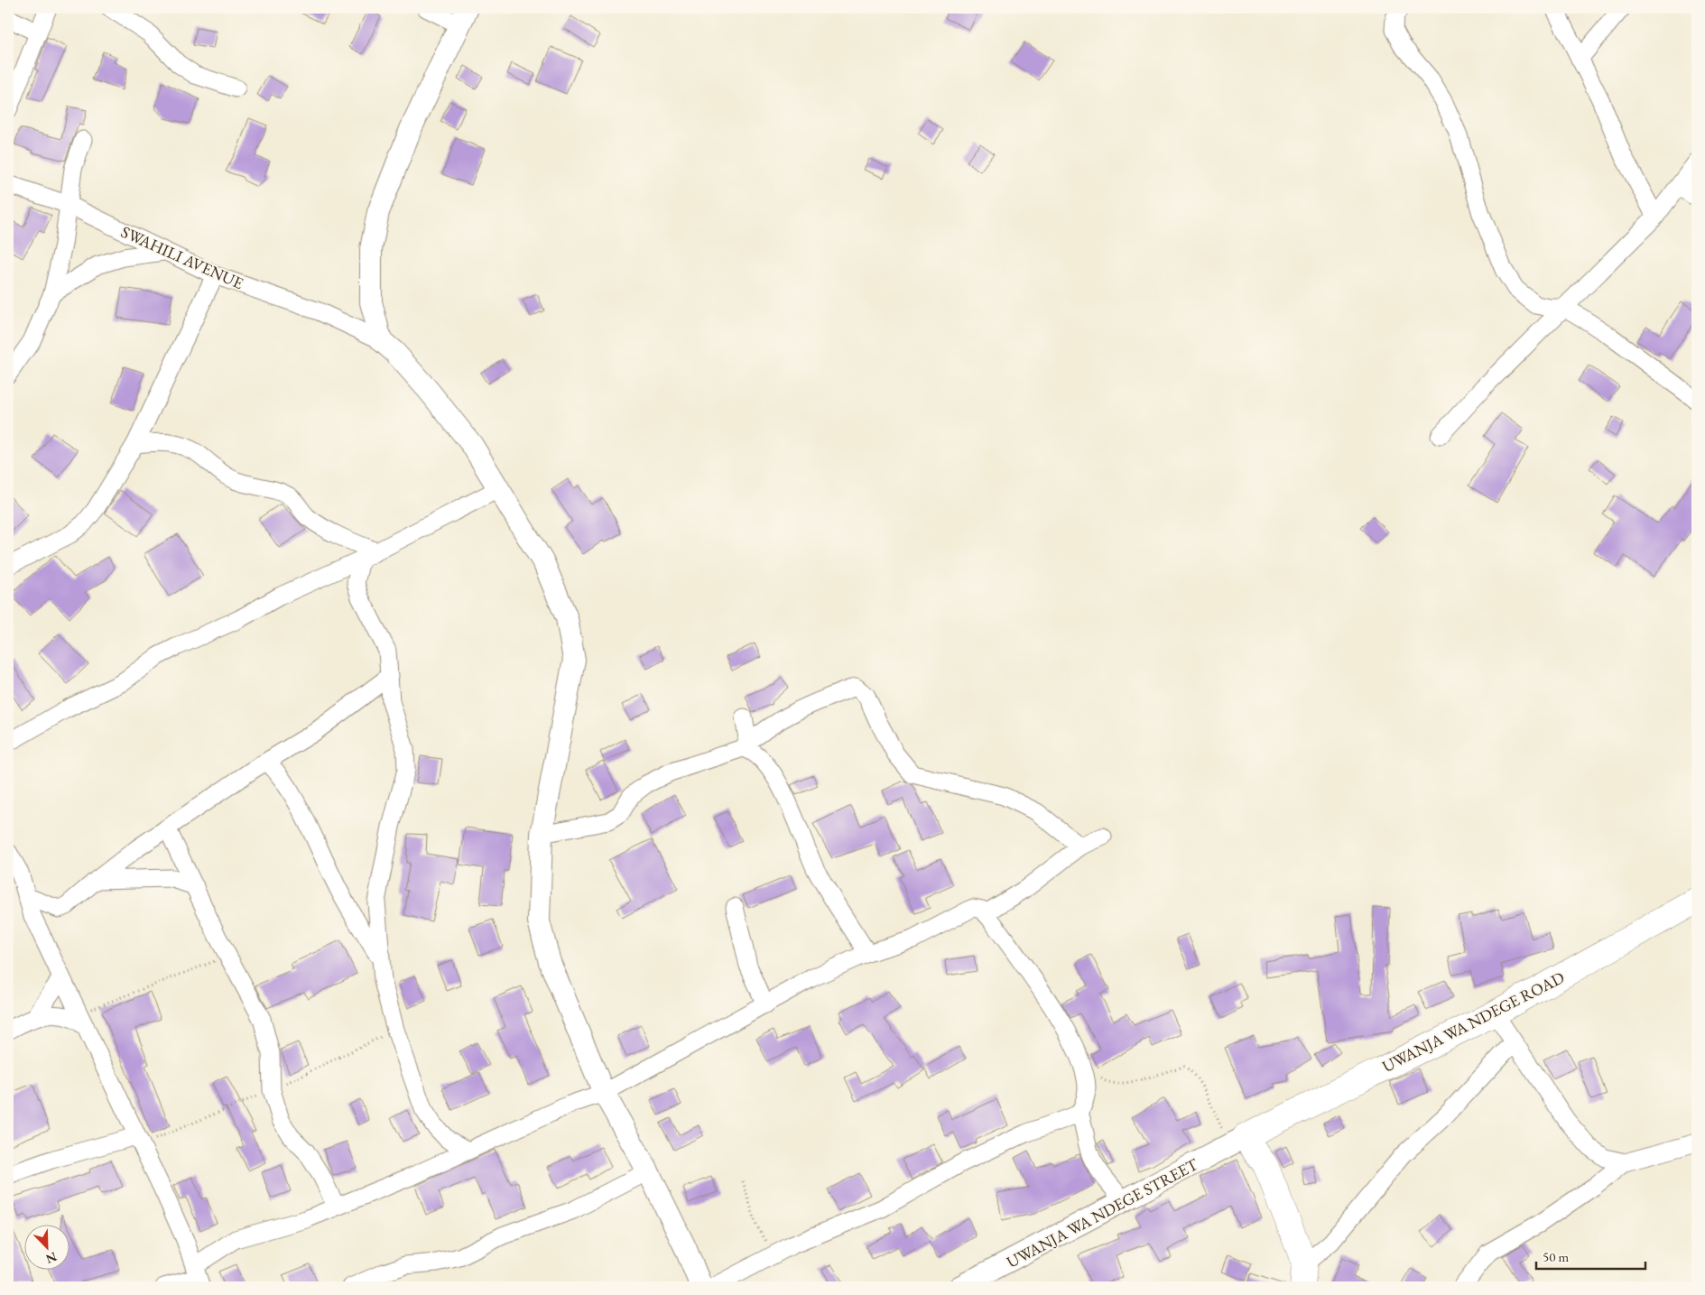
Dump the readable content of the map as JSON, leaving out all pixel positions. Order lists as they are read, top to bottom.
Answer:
{
  "streets": {
    "main road": ["UWANJA WA NDEGE ROAD"],
    "street": ["SWAHILI AVENUE", "UWANJA WA NDEGE STREET"]
  },
  "crossings": [
    ["UWANJA WA NDEGE ROAD", "UWANJA WA NDEGE STREET"]
  ],
  "scale_bar": "50 m",
  "north": "bottom right"
}
